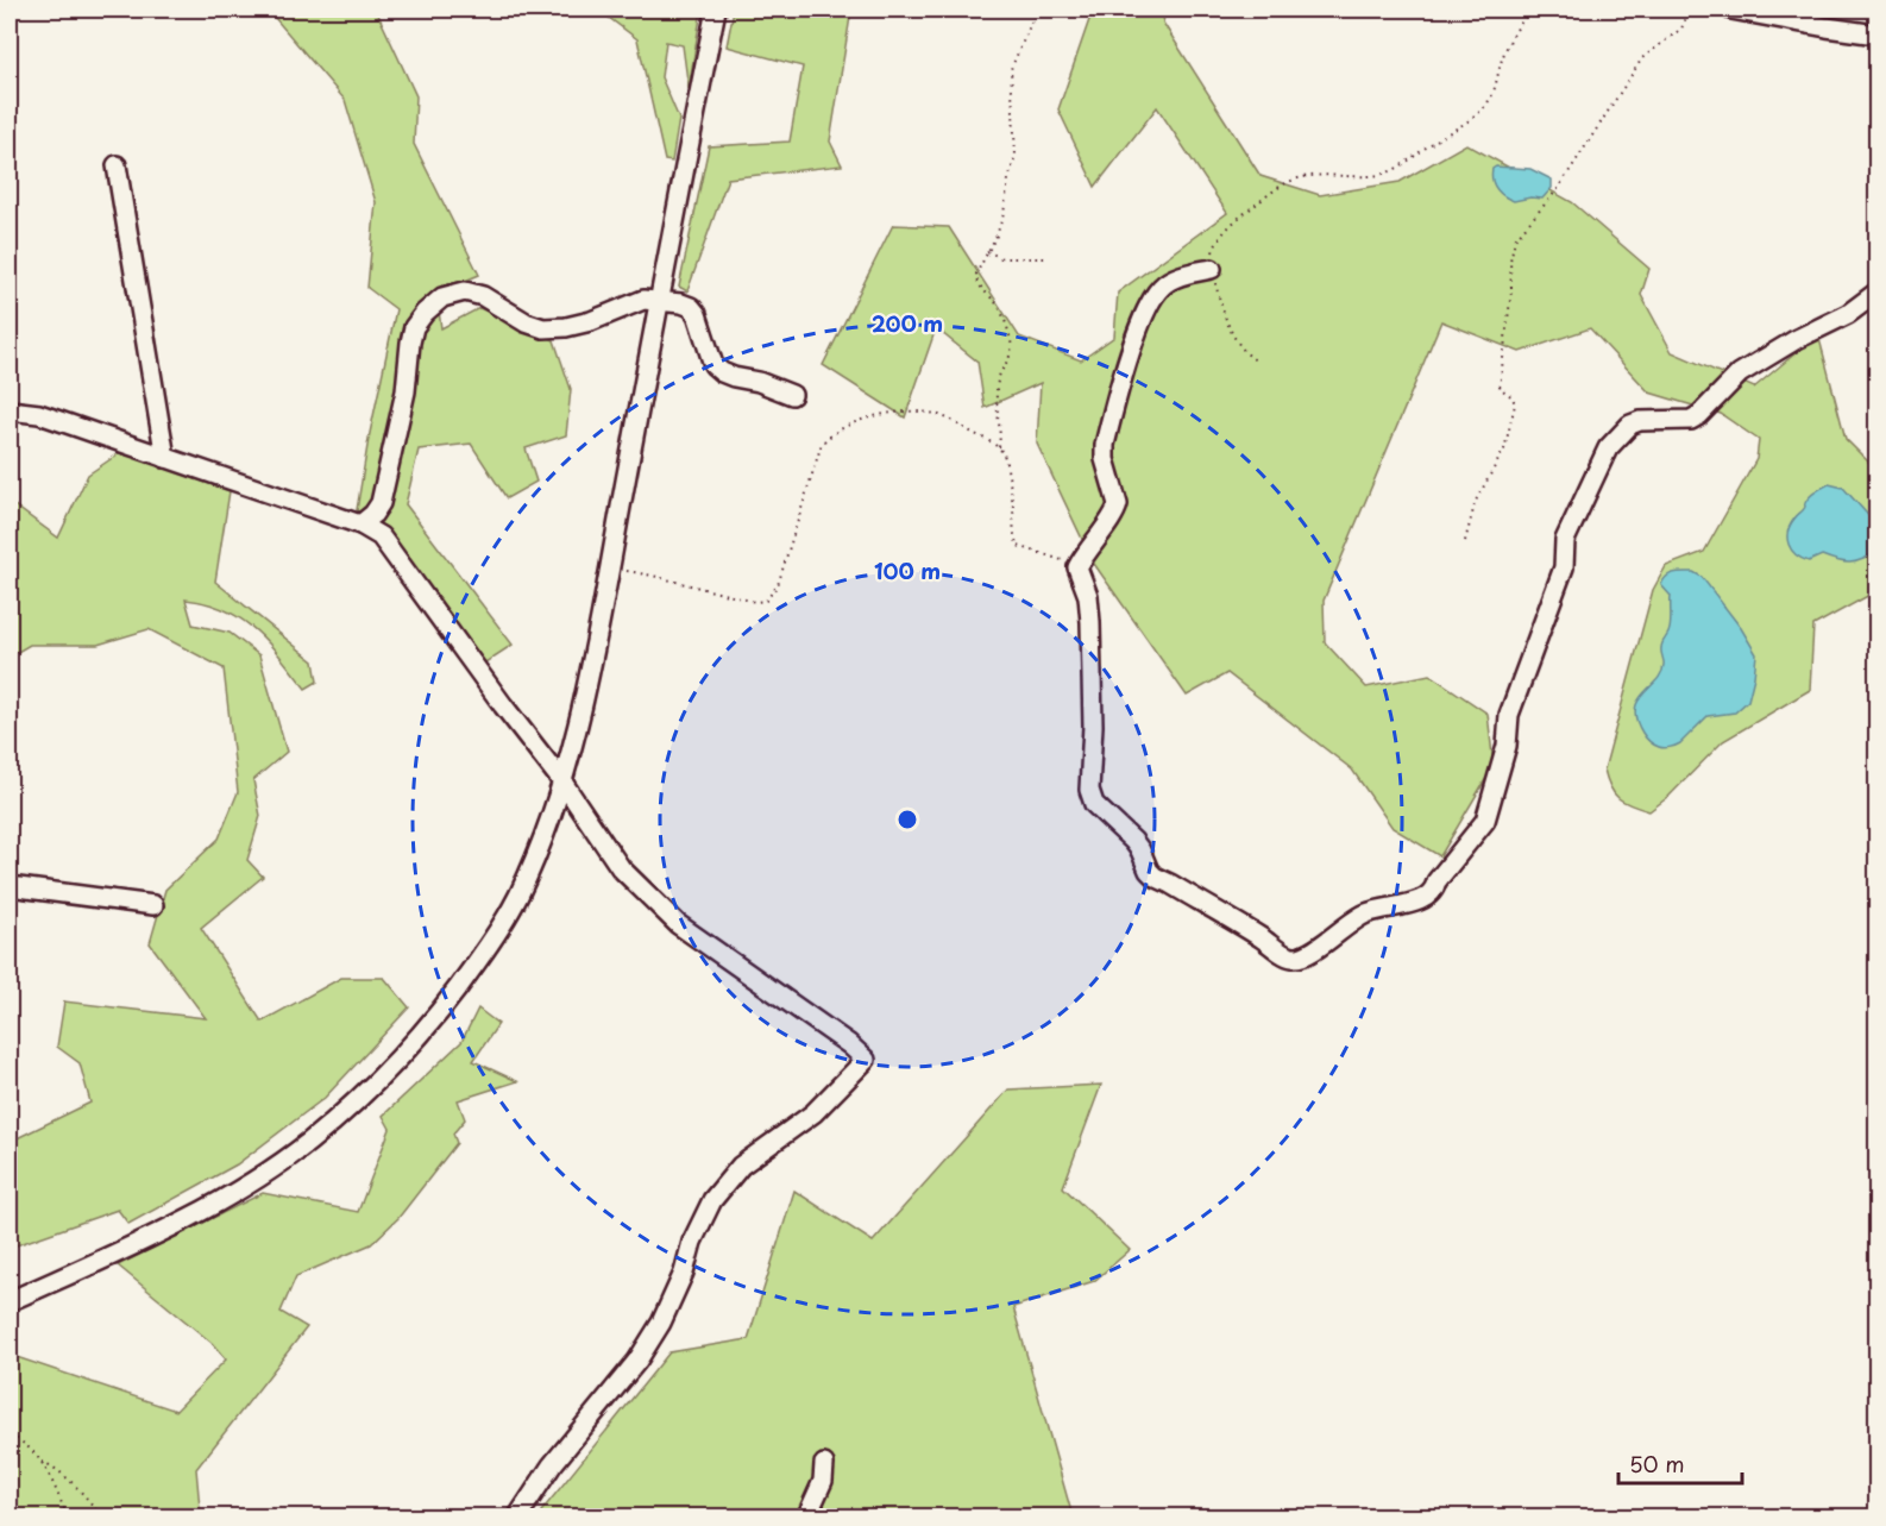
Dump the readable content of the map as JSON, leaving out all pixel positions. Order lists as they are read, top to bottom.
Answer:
{
  "scale_bar": "50 m",
  "rings": ["200 m", "100 m"]
}
